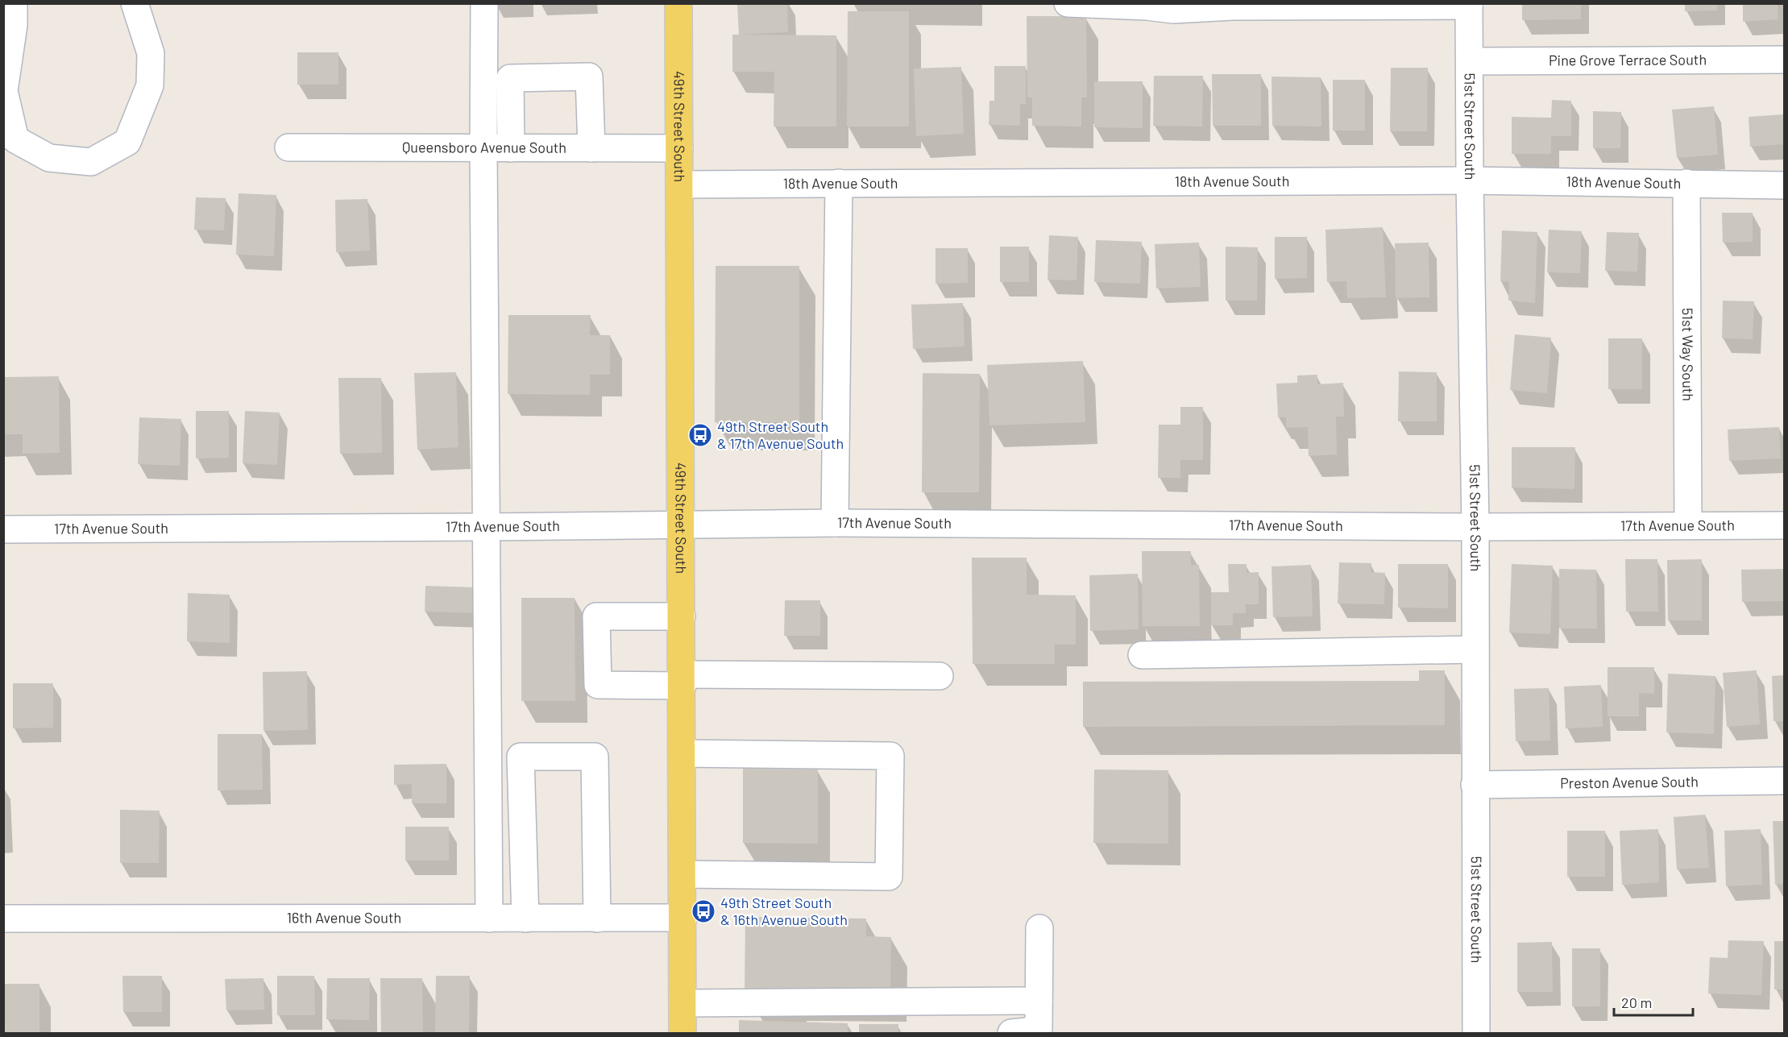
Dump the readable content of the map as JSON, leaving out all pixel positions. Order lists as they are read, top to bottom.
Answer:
{
  "streets": {
    "main road": ["49th Street South"],
    "street": [
      "Pine Grove Terrace South",
      "51st Street South",
      "Queensboro Avenue South",
      "18th Avenue South",
      "51st Way South",
      "17th Avenue South",
      "Preston Avenue South",
      "16th Avenue South"
    ]
  },
  "crossings": [
    ["Pine Grove Terrace South", "51st Street South"],
    ["49th Street South", "Queensboro Avenue South"],
    ["49th Street South", "18th Avenue South"],
    ["49th Street South", "17th Avenue South"],
    ["49th Street South", "16th Avenue South"],
    ["51st Street South", "18th Avenue South"],
    ["51st Street South", "17th Avenue South"],
    ["51st Street South", "Preston Avenue South"],
    ["18th Avenue South", "51st Way South"],
    ["51st Way South", "17th Avenue South"]
  ],
  "places": {
    "bus stop": ["49th Street South & 17th Avenue South", "49th Street South & 16th Avenue South"]
  },
  "scale_bar": "20 m"
}
